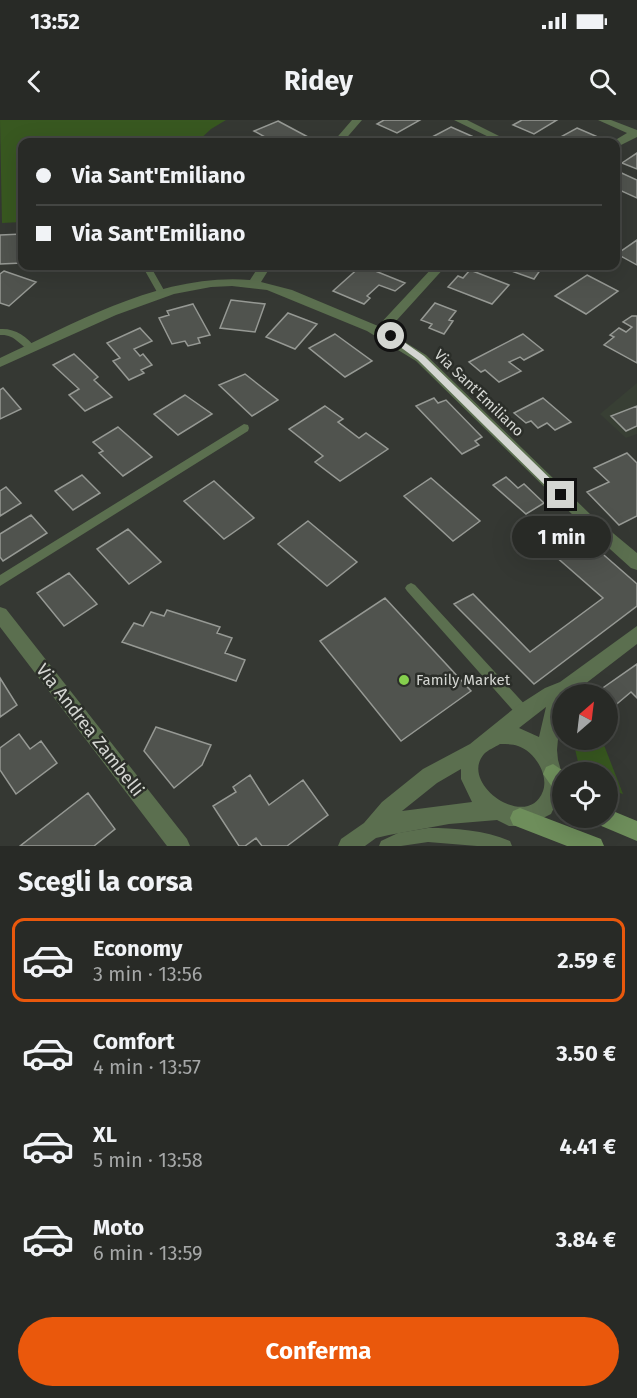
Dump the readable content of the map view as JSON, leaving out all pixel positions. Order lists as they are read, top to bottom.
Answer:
{
  "streets": {
    "street": ["Via Sant'Emiliano", "Via Andrea Zambelli"]
  },
  "places": ["Family Market"],
  "north": "top right",
  "page": {
    "status": "13:52",
    "header": "Ridey",
    "banner": ["Via Sant'Emiliano", "Via Sant'Emiliano"],
    "bubble": "1 min",
    "heading": "Scegli la corsa",
    "list": [
      {
        "name": "Economy",
        "note": "3 min · 13:56",
        "value": "2.59 €"
      },
      {
        "name": "Comfort",
        "note": "4 min · 13:57",
        "value": "3.50 €"
      },
      {
        "name": "XL",
        "note": "5 min · 13:58",
        "value": "4.41 €"
      },
      {
        "name": "Moto",
        "note": "6 min · 13:59",
        "value": "3.84 €"
      }
    ],
    "buttons": "Conferma"
  }
}
